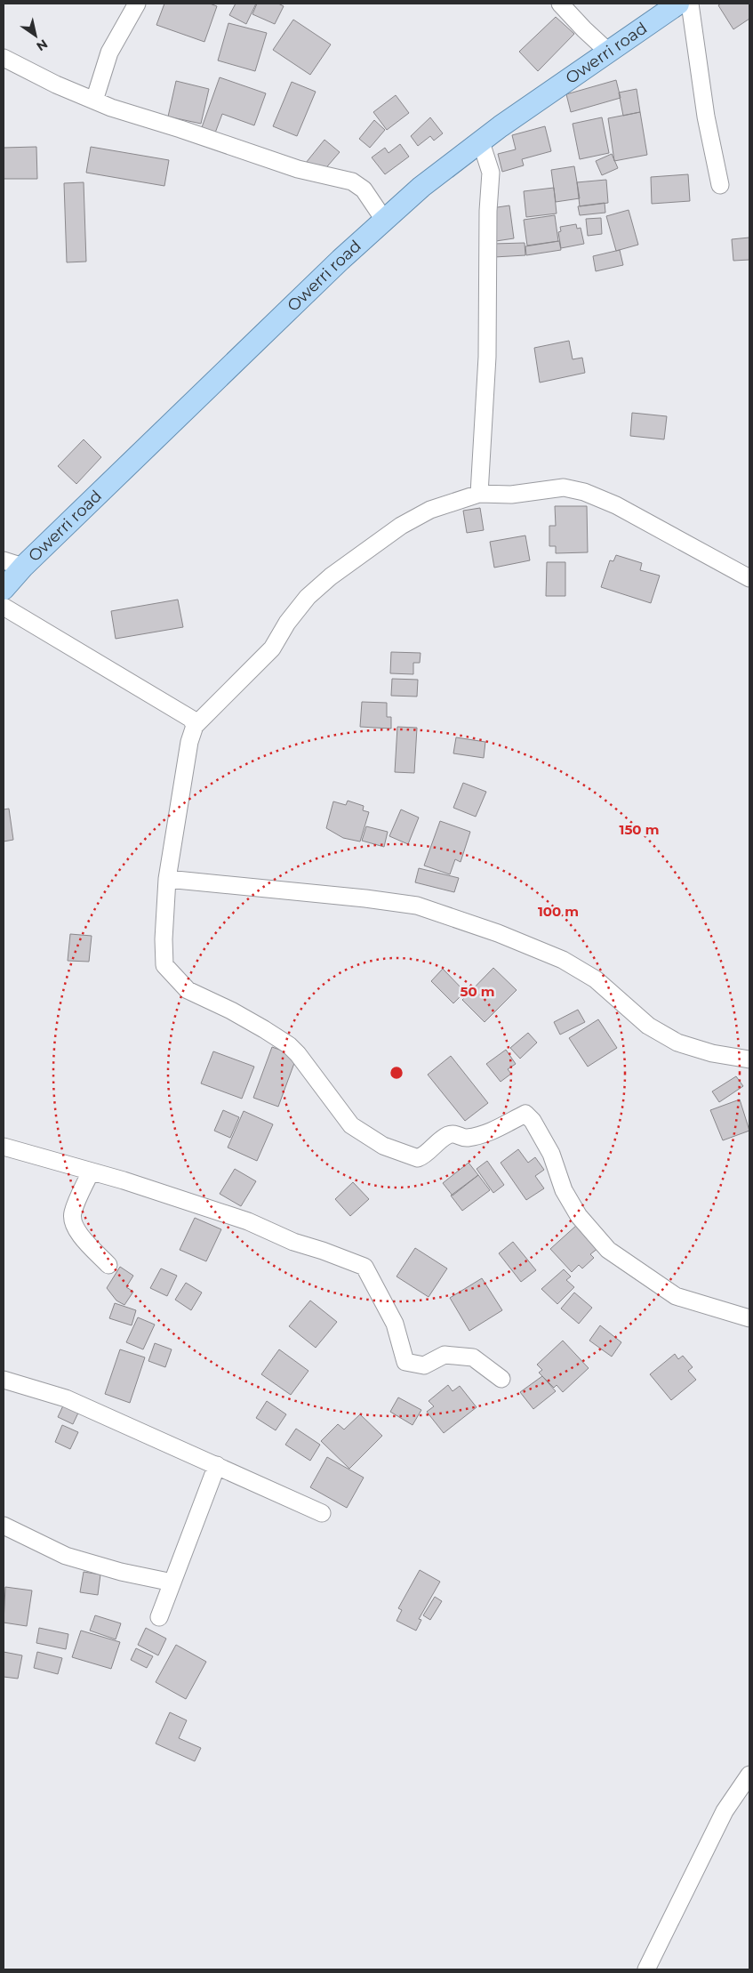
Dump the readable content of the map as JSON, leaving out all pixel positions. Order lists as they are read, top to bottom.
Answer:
{
  "streets": {
    "main road": ["Owerri road"]
  },
  "north": "bottom right",
  "rings": ["150 m", "100 m", "50 m"]
}
